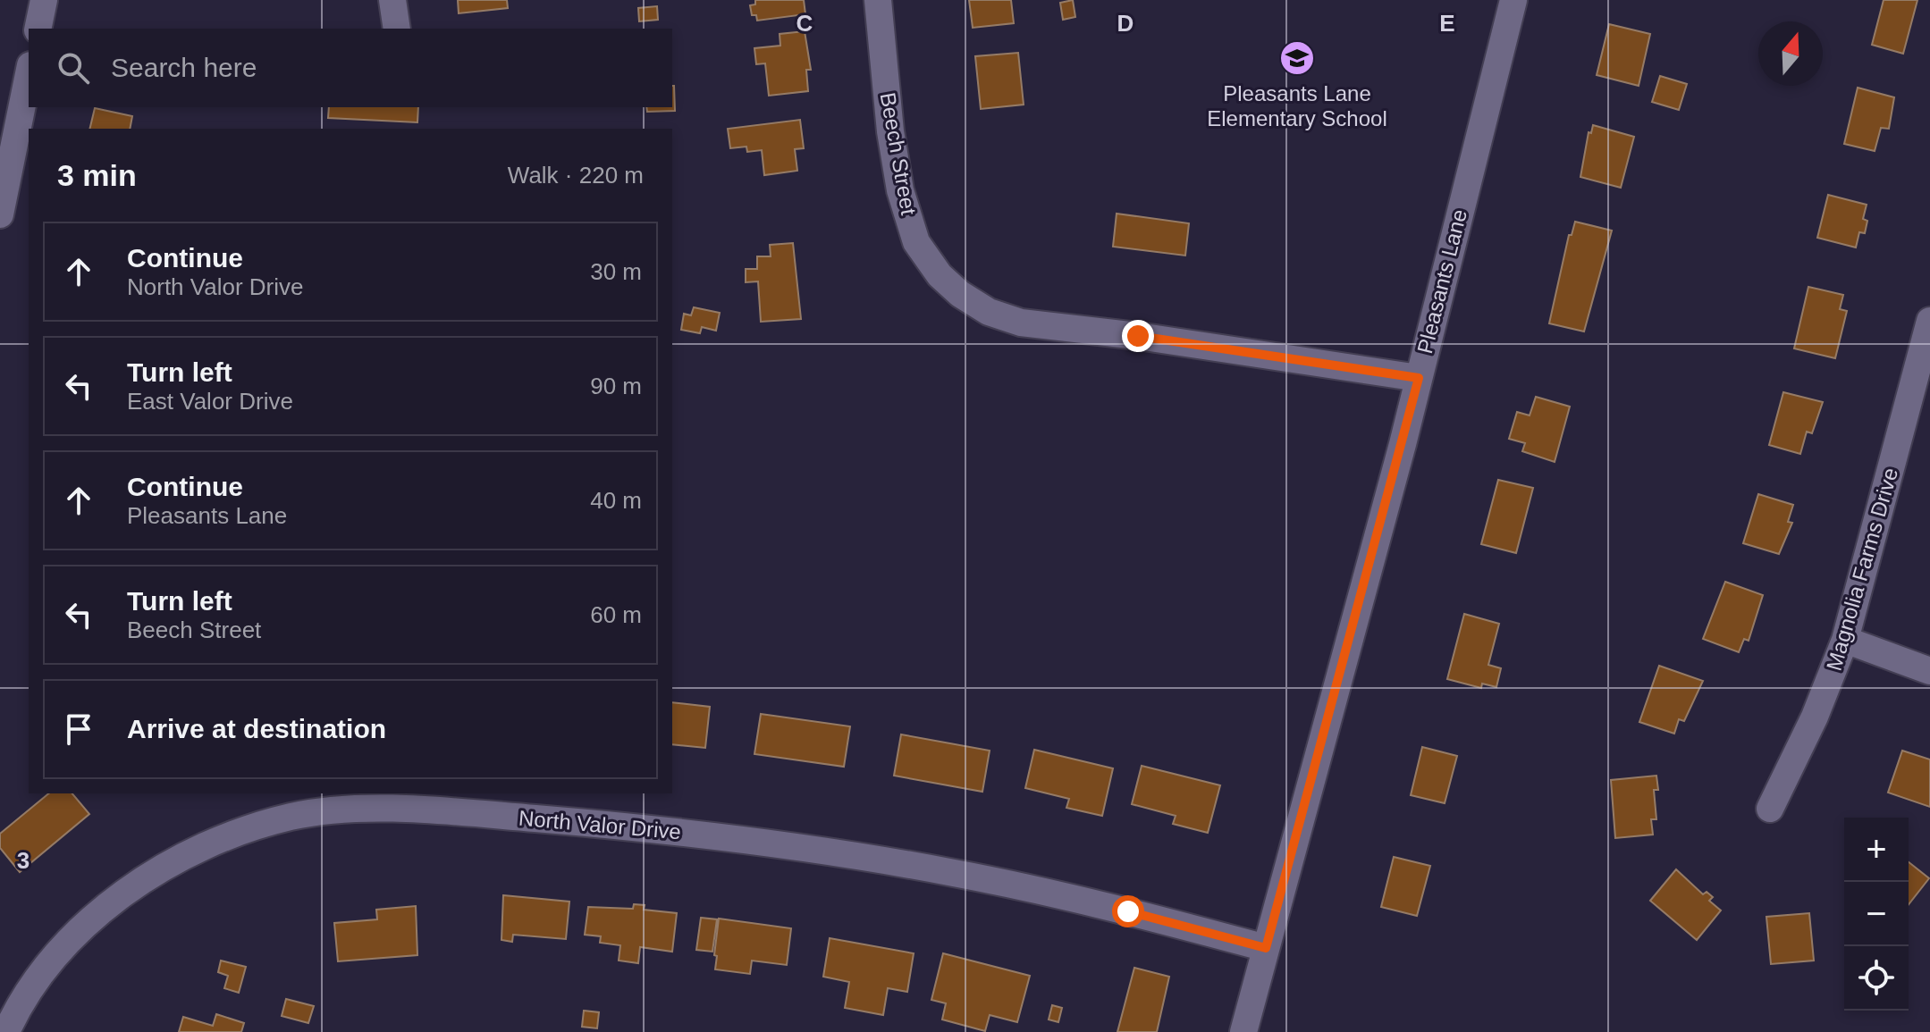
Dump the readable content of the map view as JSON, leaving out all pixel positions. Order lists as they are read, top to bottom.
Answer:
{
  "streets": {
    "street": [
      "Beech Street",
      "Pleasants Lane",
      "Magnolia Farms Drive",
      "North Valor Drive"
    ]
  },
  "crossings": [
    ["Beech Street", "Pleasants Lane"],
    ["Pleasants Lane", "North Valor Drive"]
  ],
  "places": {
    "school or university": ["Pleasants Lane Elementary School"]
  },
  "north": "top",
  "page": {
    "search": "Search here",
    "heading": ["3 min", "Walk · 220 m"],
    "list": [
      ["Continue", "North Valor Drive", "30 m"],
      ["Turn left", "East Valor Drive", "90 m"],
      ["Continue", "Pleasants Lane", "40 m"],
      ["Turn left", "Beech Street", "60 m"],
      "Arrive at destination"
    ],
    "map_buttons": ["+", "−"]
  },
  "grid": {
    "columns": ["C", "D", "E"],
    "rows": ["3"]
  }
}
